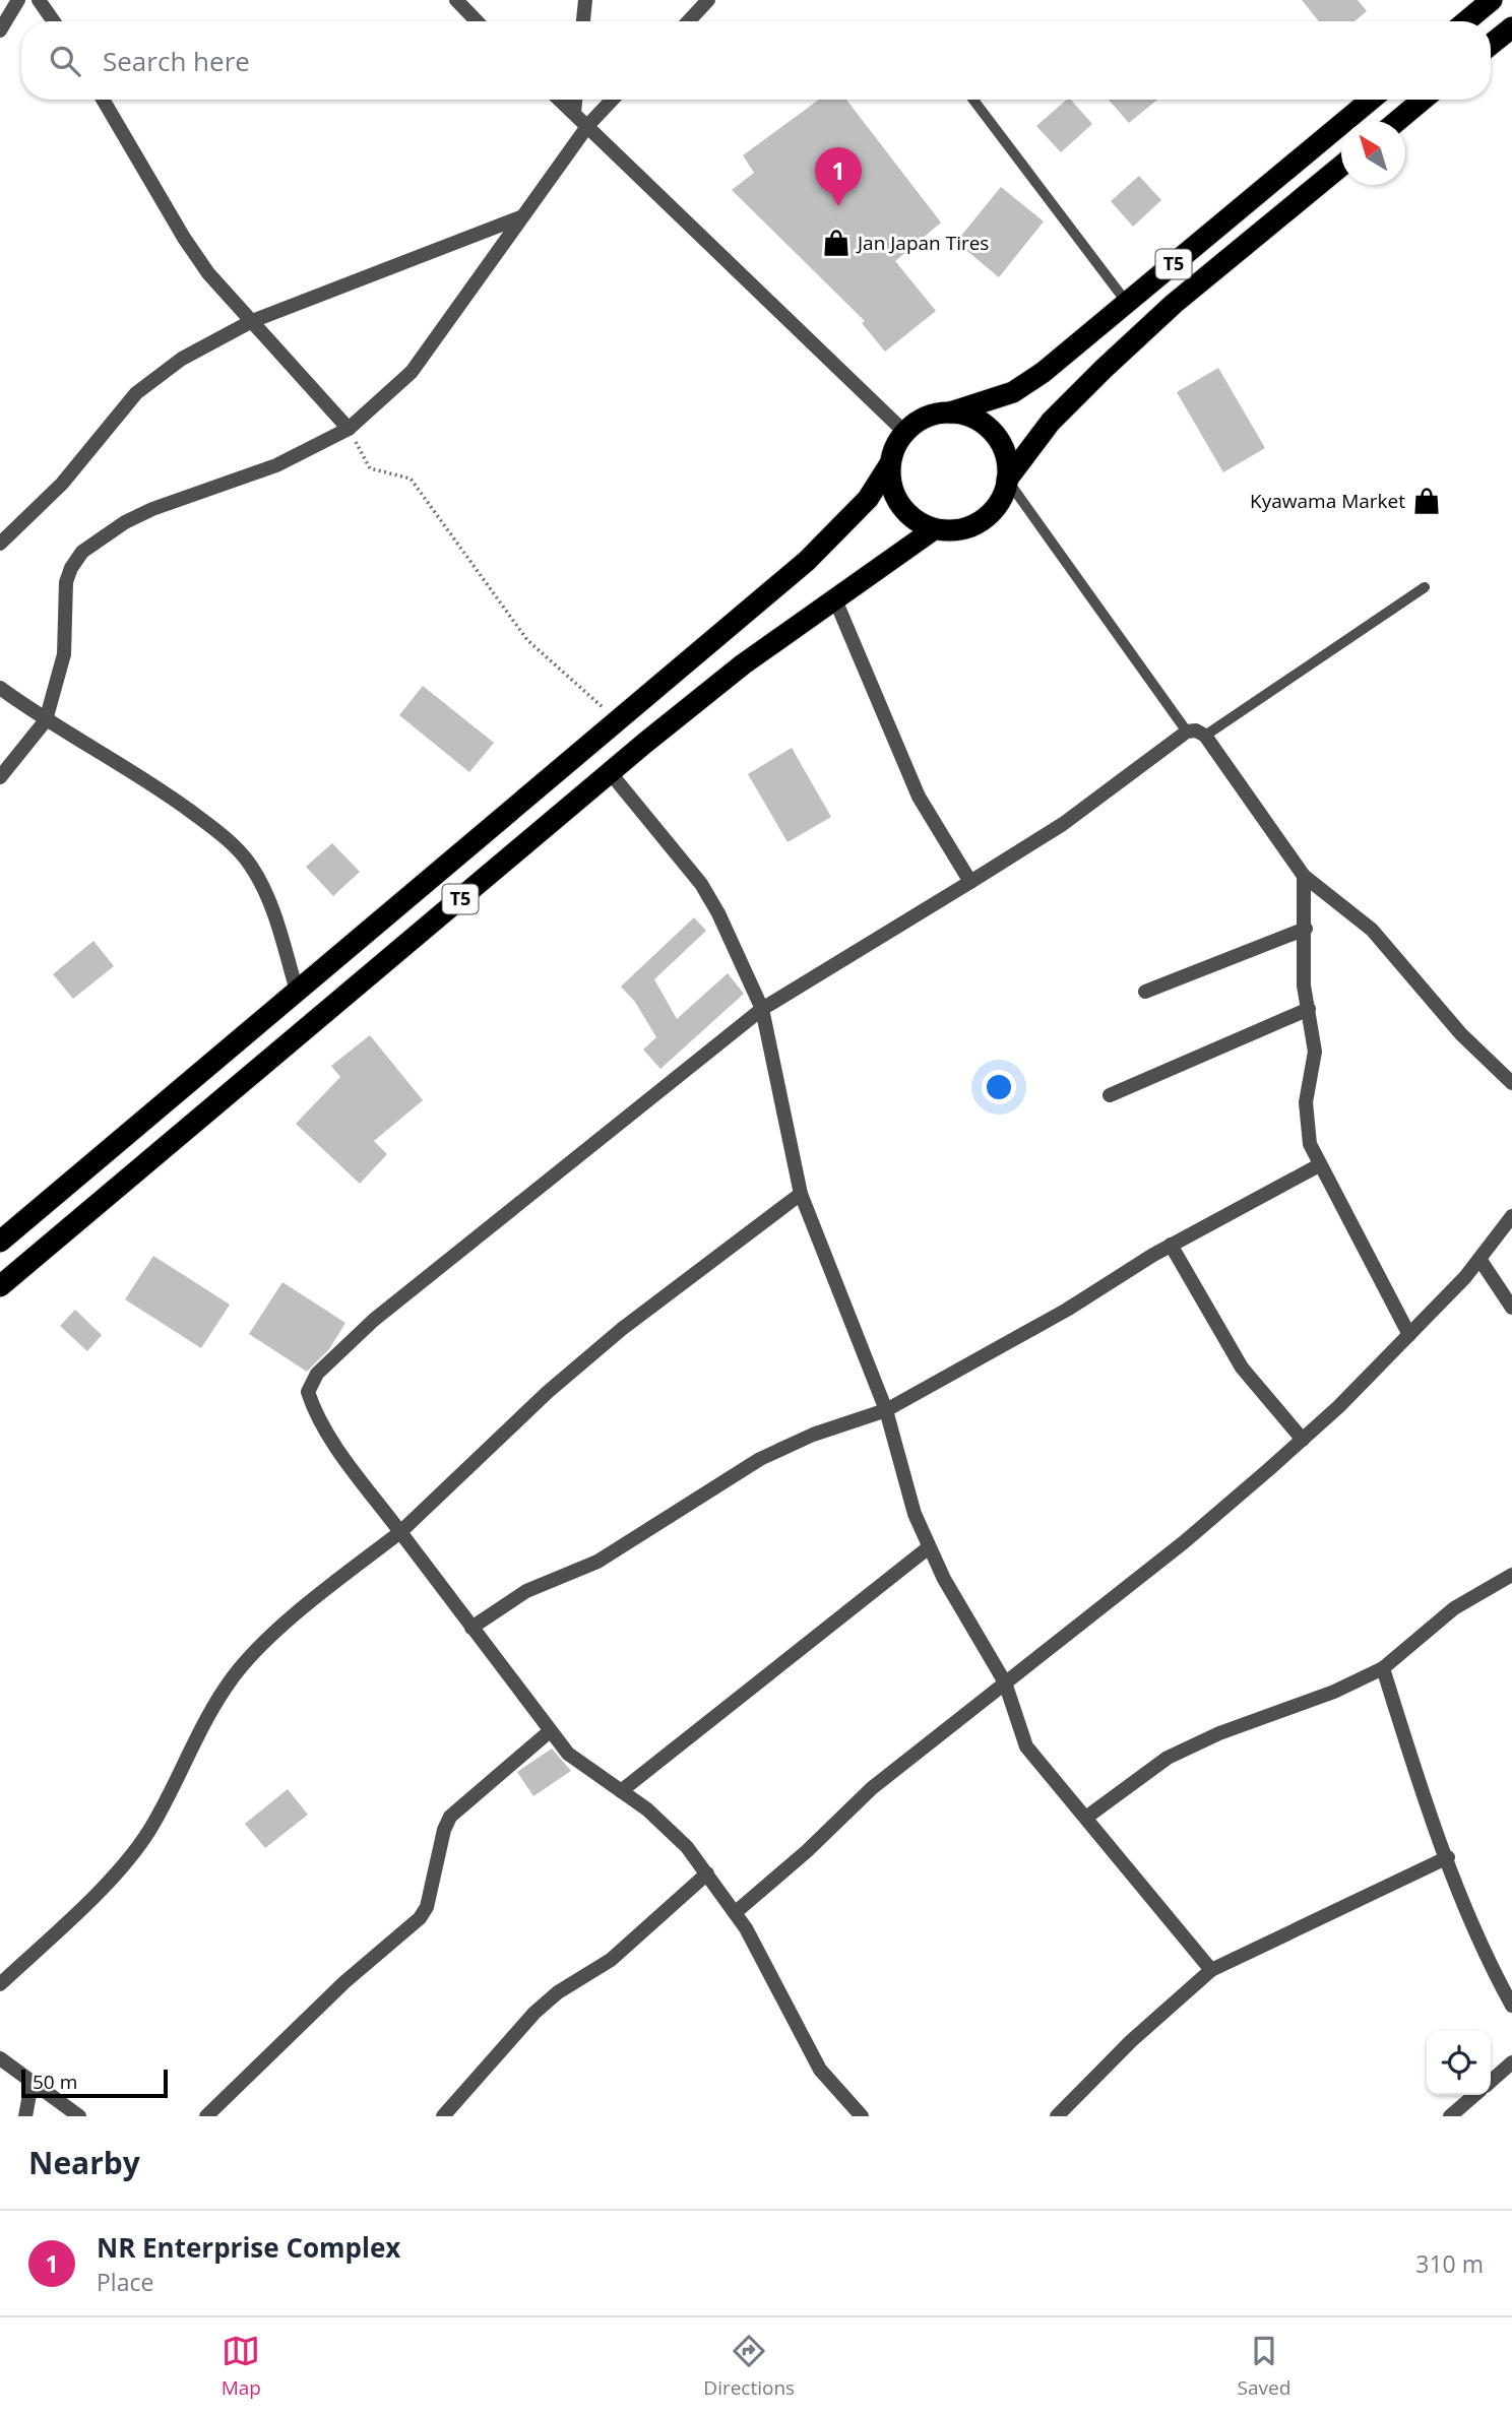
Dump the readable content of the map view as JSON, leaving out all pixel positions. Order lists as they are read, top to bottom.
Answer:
{
  "streets": {
    "highway": ["T5"]
  },
  "places": {
    "shop": ["Jan Japan Tires", "Kyawama Market"]
  },
  "scale_bar": "50 m",
  "north": "top left",
  "page": {
    "search": "Search here",
    "pins": "1",
    "scale": "50 m",
    "heading": "Nearby",
    "list": [
      {
        "mark": "1",
        "name": "NR Enterprise Complex",
        "note": "Place",
        "value": "310 m"
      }
    ],
    "nav": ["Map", "Directions", "Saved"]
  }
}
